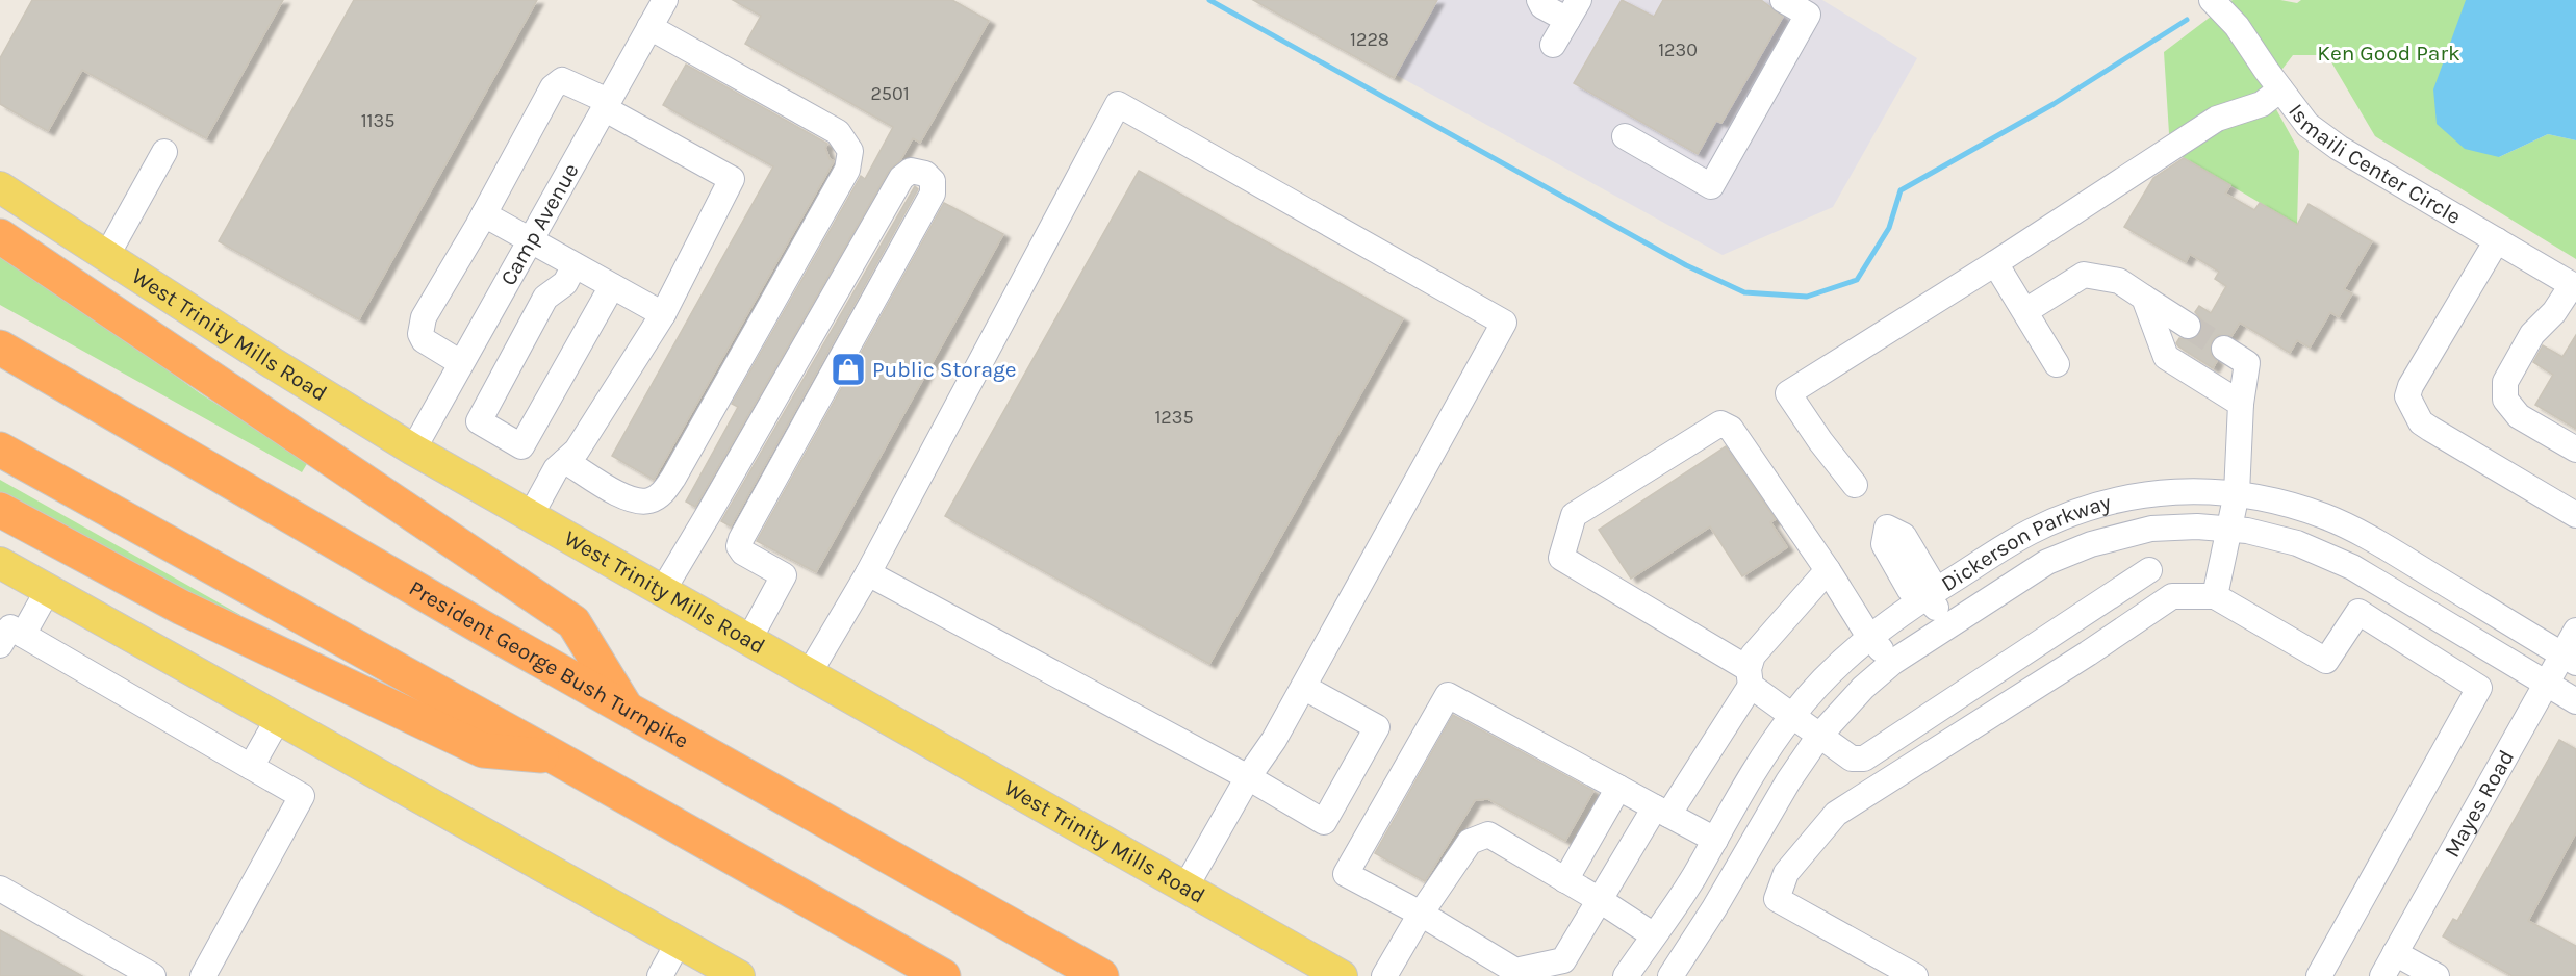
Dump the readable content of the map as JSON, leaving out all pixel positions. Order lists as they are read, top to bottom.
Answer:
{
  "streets": {
    "highway": ["President George Bush Turnpike"],
    "main road": ["West Trinity Mills Road"],
    "street": [
      "Ismaili Center Circle",
      "Camp Avenue",
      "Dickerson Parkway",
      "Mayes Road"
    ]
  },
  "crossings": [
    ["Camp Avenue", "West Trinity Mills Road"],
    ["Dickerson Parkway", "Mayes Road"]
  ],
  "parks": ["Ken Good Park"],
  "places": {
    "shop": ["Public Storage"]
  },
  "house_numbers": [
    "1228",
    "1230",
    "2501",
    "1135",
    "1235"
  ]
}
